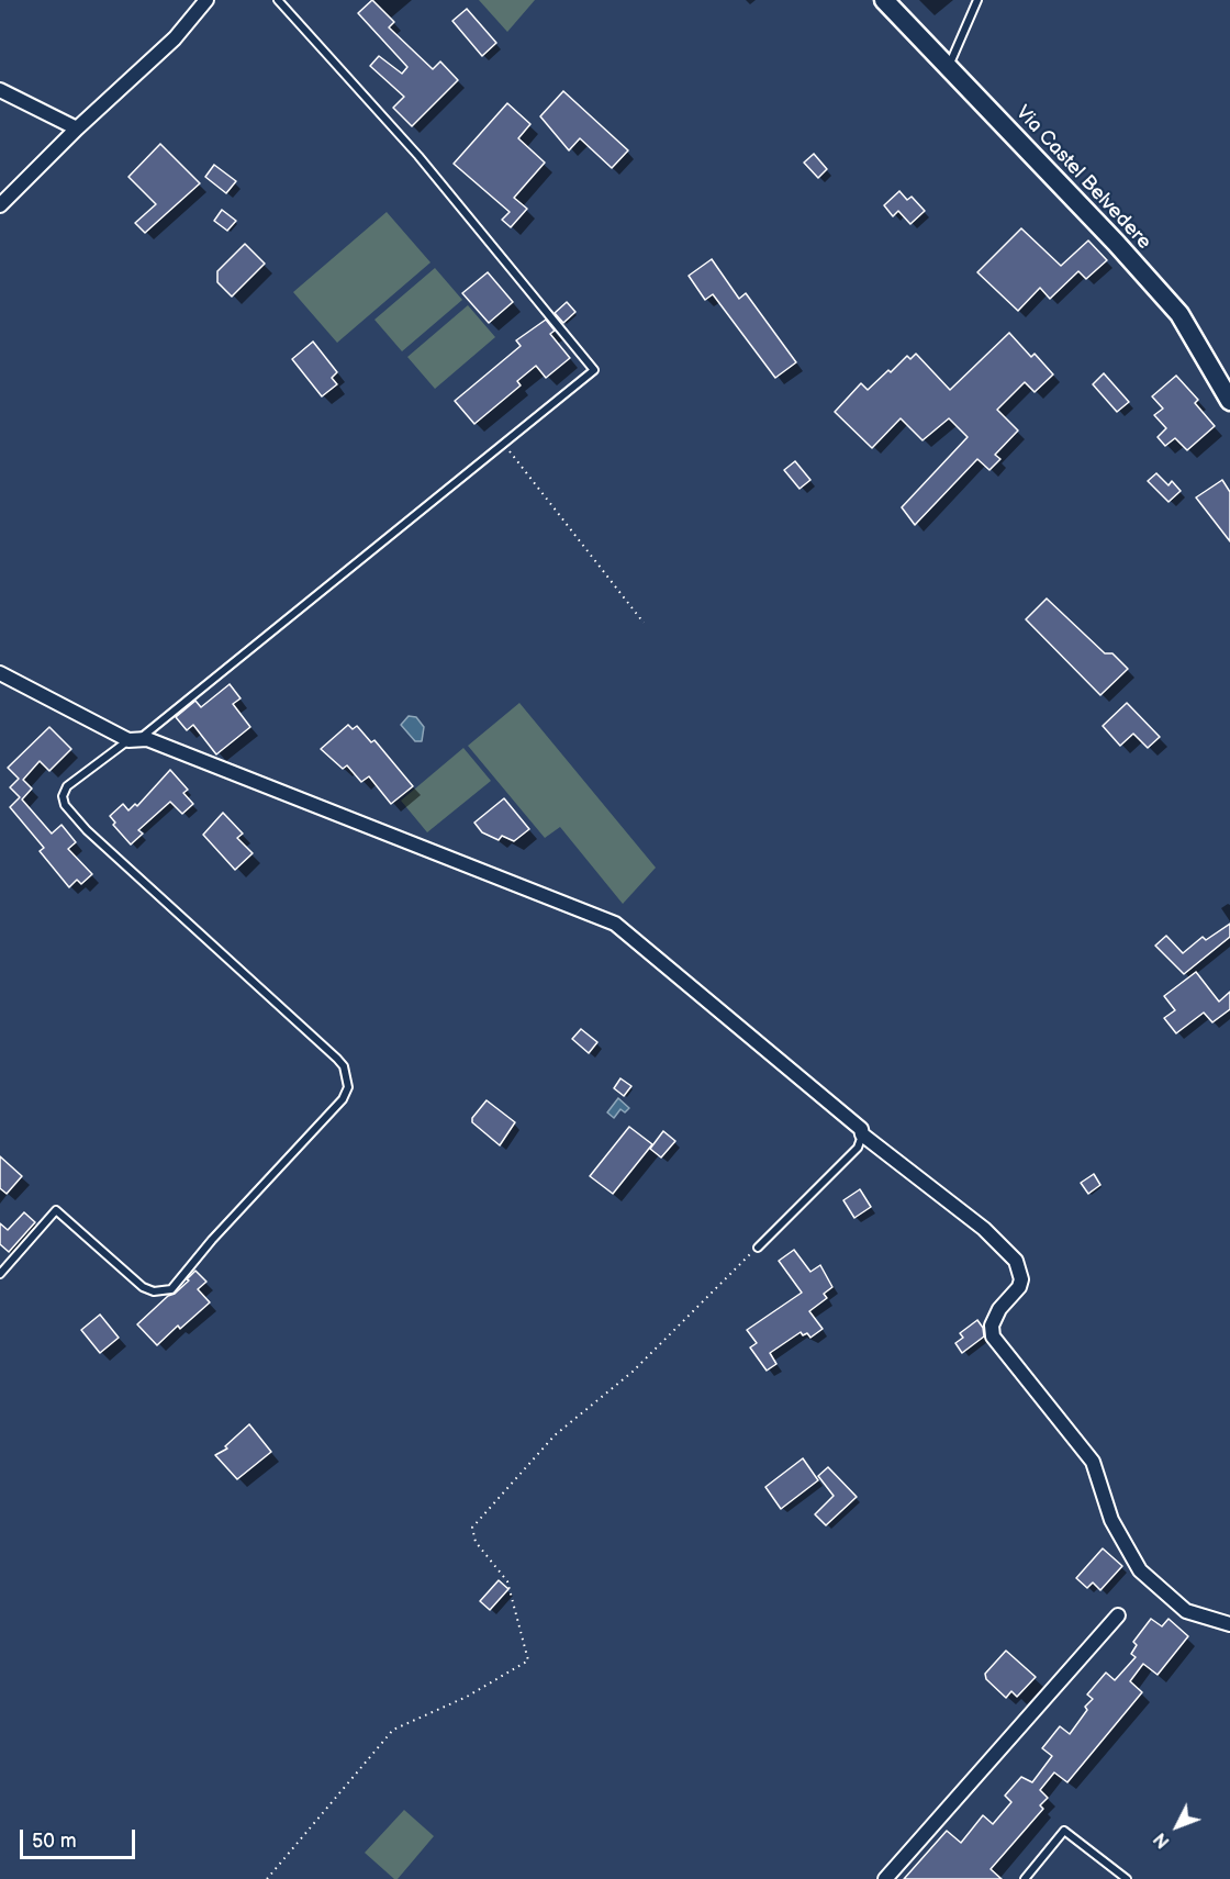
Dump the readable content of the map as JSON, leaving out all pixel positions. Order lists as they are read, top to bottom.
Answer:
{
  "streets": {
    "street": ["Via Castel Belvedere"]
  },
  "scale_bar": "50 m",
  "north": "bottom left"
}
